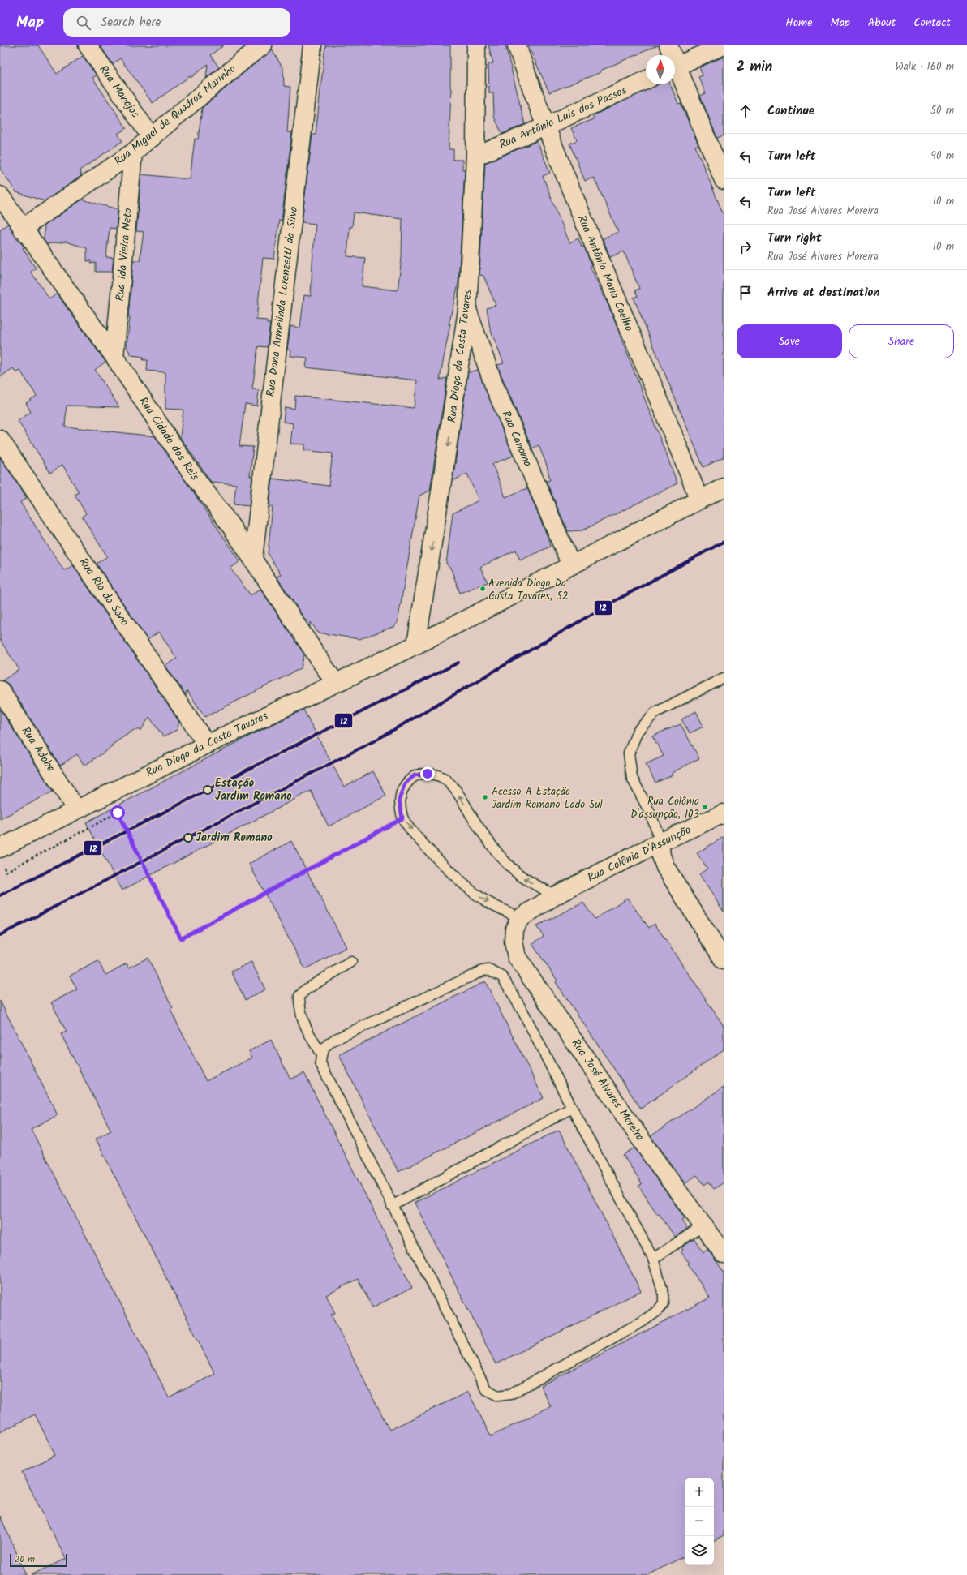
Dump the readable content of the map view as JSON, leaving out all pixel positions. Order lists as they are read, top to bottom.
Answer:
{
  "streets": {
    "street": [
      "Rua Manajos",
      "Rua Miguel de Quadros Marinho",
      "Rua Antônio Luis dos Passos",
      "Rua Ida Vieira Neto",
      "Rua Antônio Maria Coelho",
      "Rua Dona Armelinda Lorenzetti da Silva",
      "Rua Diogo da Costa Tavares",
      "Rua Cidade dos Reis",
      "Rua Canoma",
      "Rua Rio do Sono",
      "Rua Adobe",
      "Rua Colônia D'Assunção",
      "Rua José Alvares Moreira"
    ]
  },
  "crossings": [
    ["Rua Manajos", "Rua Miguel de Quadros Marinho"],
    ["Rua Miguel de Quadros Marinho", "Rua Ida Vieira Neto"],
    ["Rua Miguel de Quadros Marinho", "Rua Cidade dos Reis"],
    ["Rua Antônio Luis dos Passos", "Rua Antônio Maria Coelho"],
    ["Rua Antônio Luis dos Passos", "Rua Diogo da Costa Tavares"],
    ["Rua Ida Vieira Neto", "Rua Cidade dos Reis"],
    ["Rua Antônio Maria Coelho", "Rua Diogo da Costa Tavares"],
    ["Rua Dona Armelinda Lorenzetti da Silva", "Rua Cidade dos Reis"],
    ["Rua Diogo da Costa Tavares", "Rua Cidade dos Reis"],
    ["Rua Diogo da Costa Tavares", "Rua Canoma"],
    ["Rua Diogo da Costa Tavares", "Rua Rio do Sono"],
    ["Rua Diogo da Costa Tavares", "Rua Adobe"]
  ],
  "places": [
    "Avenida Diogo Da Costa Tavares, 52",
    "Estação Jardim Romano",
    "Acesso A Estação Jardim Romano Lado Sul",
    "Rua Colônia D'assunção, 103",
    "Jardim Romano"
  ],
  "lines": ["transit line 12"],
  "scale_bar": "20 m",
  "north": "top",
  "page": {
    "header": "Map",
    "search": "Search here",
    "nav": [
      "Home",
      "Map",
      "About",
      "Contact"
    ],
    "heading": ["2 min", "Walk · 160 m"],
    "list": [
      ["Continue", "50 m"],
      ["Turn left", "90 m"],
      ["Turn left", "Rua José Alvares Moreira", "10 m"],
      ["Turn right", "Rua José Alvares Moreira", "10 m"],
      "Arrive at destination"
    ],
    "buttons": ["Save", "Share"],
    "map_buttons": ["+", "−"],
    "scale": "20 m"
  }
}
